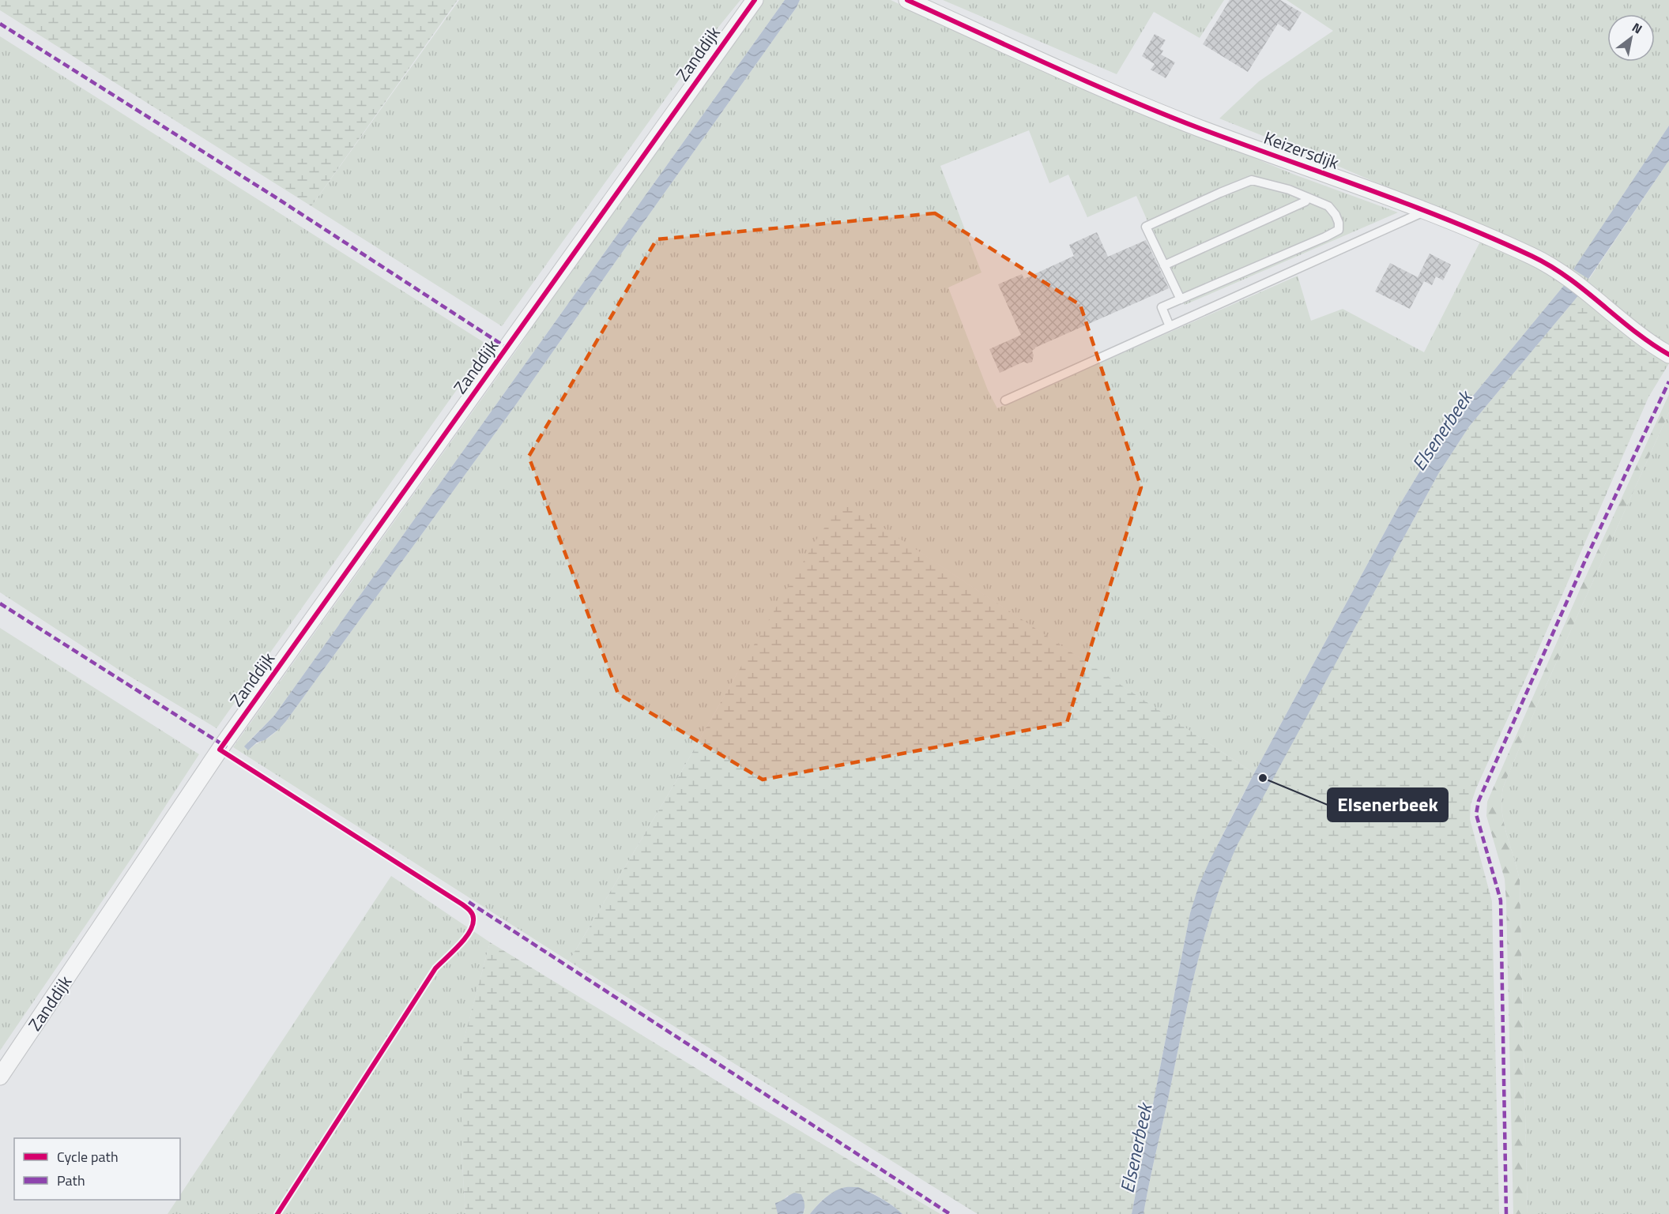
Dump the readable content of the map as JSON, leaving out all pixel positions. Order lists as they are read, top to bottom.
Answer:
{
  "streets": {
    "street": ["Zanddijk", "Keizersdijk"]
  },
  "water": ["Elsenerbeek"],
  "places": ["Elsenerbeek"],
  "legend": ["Cycle path", "Path"],
  "north": "top right"
}
